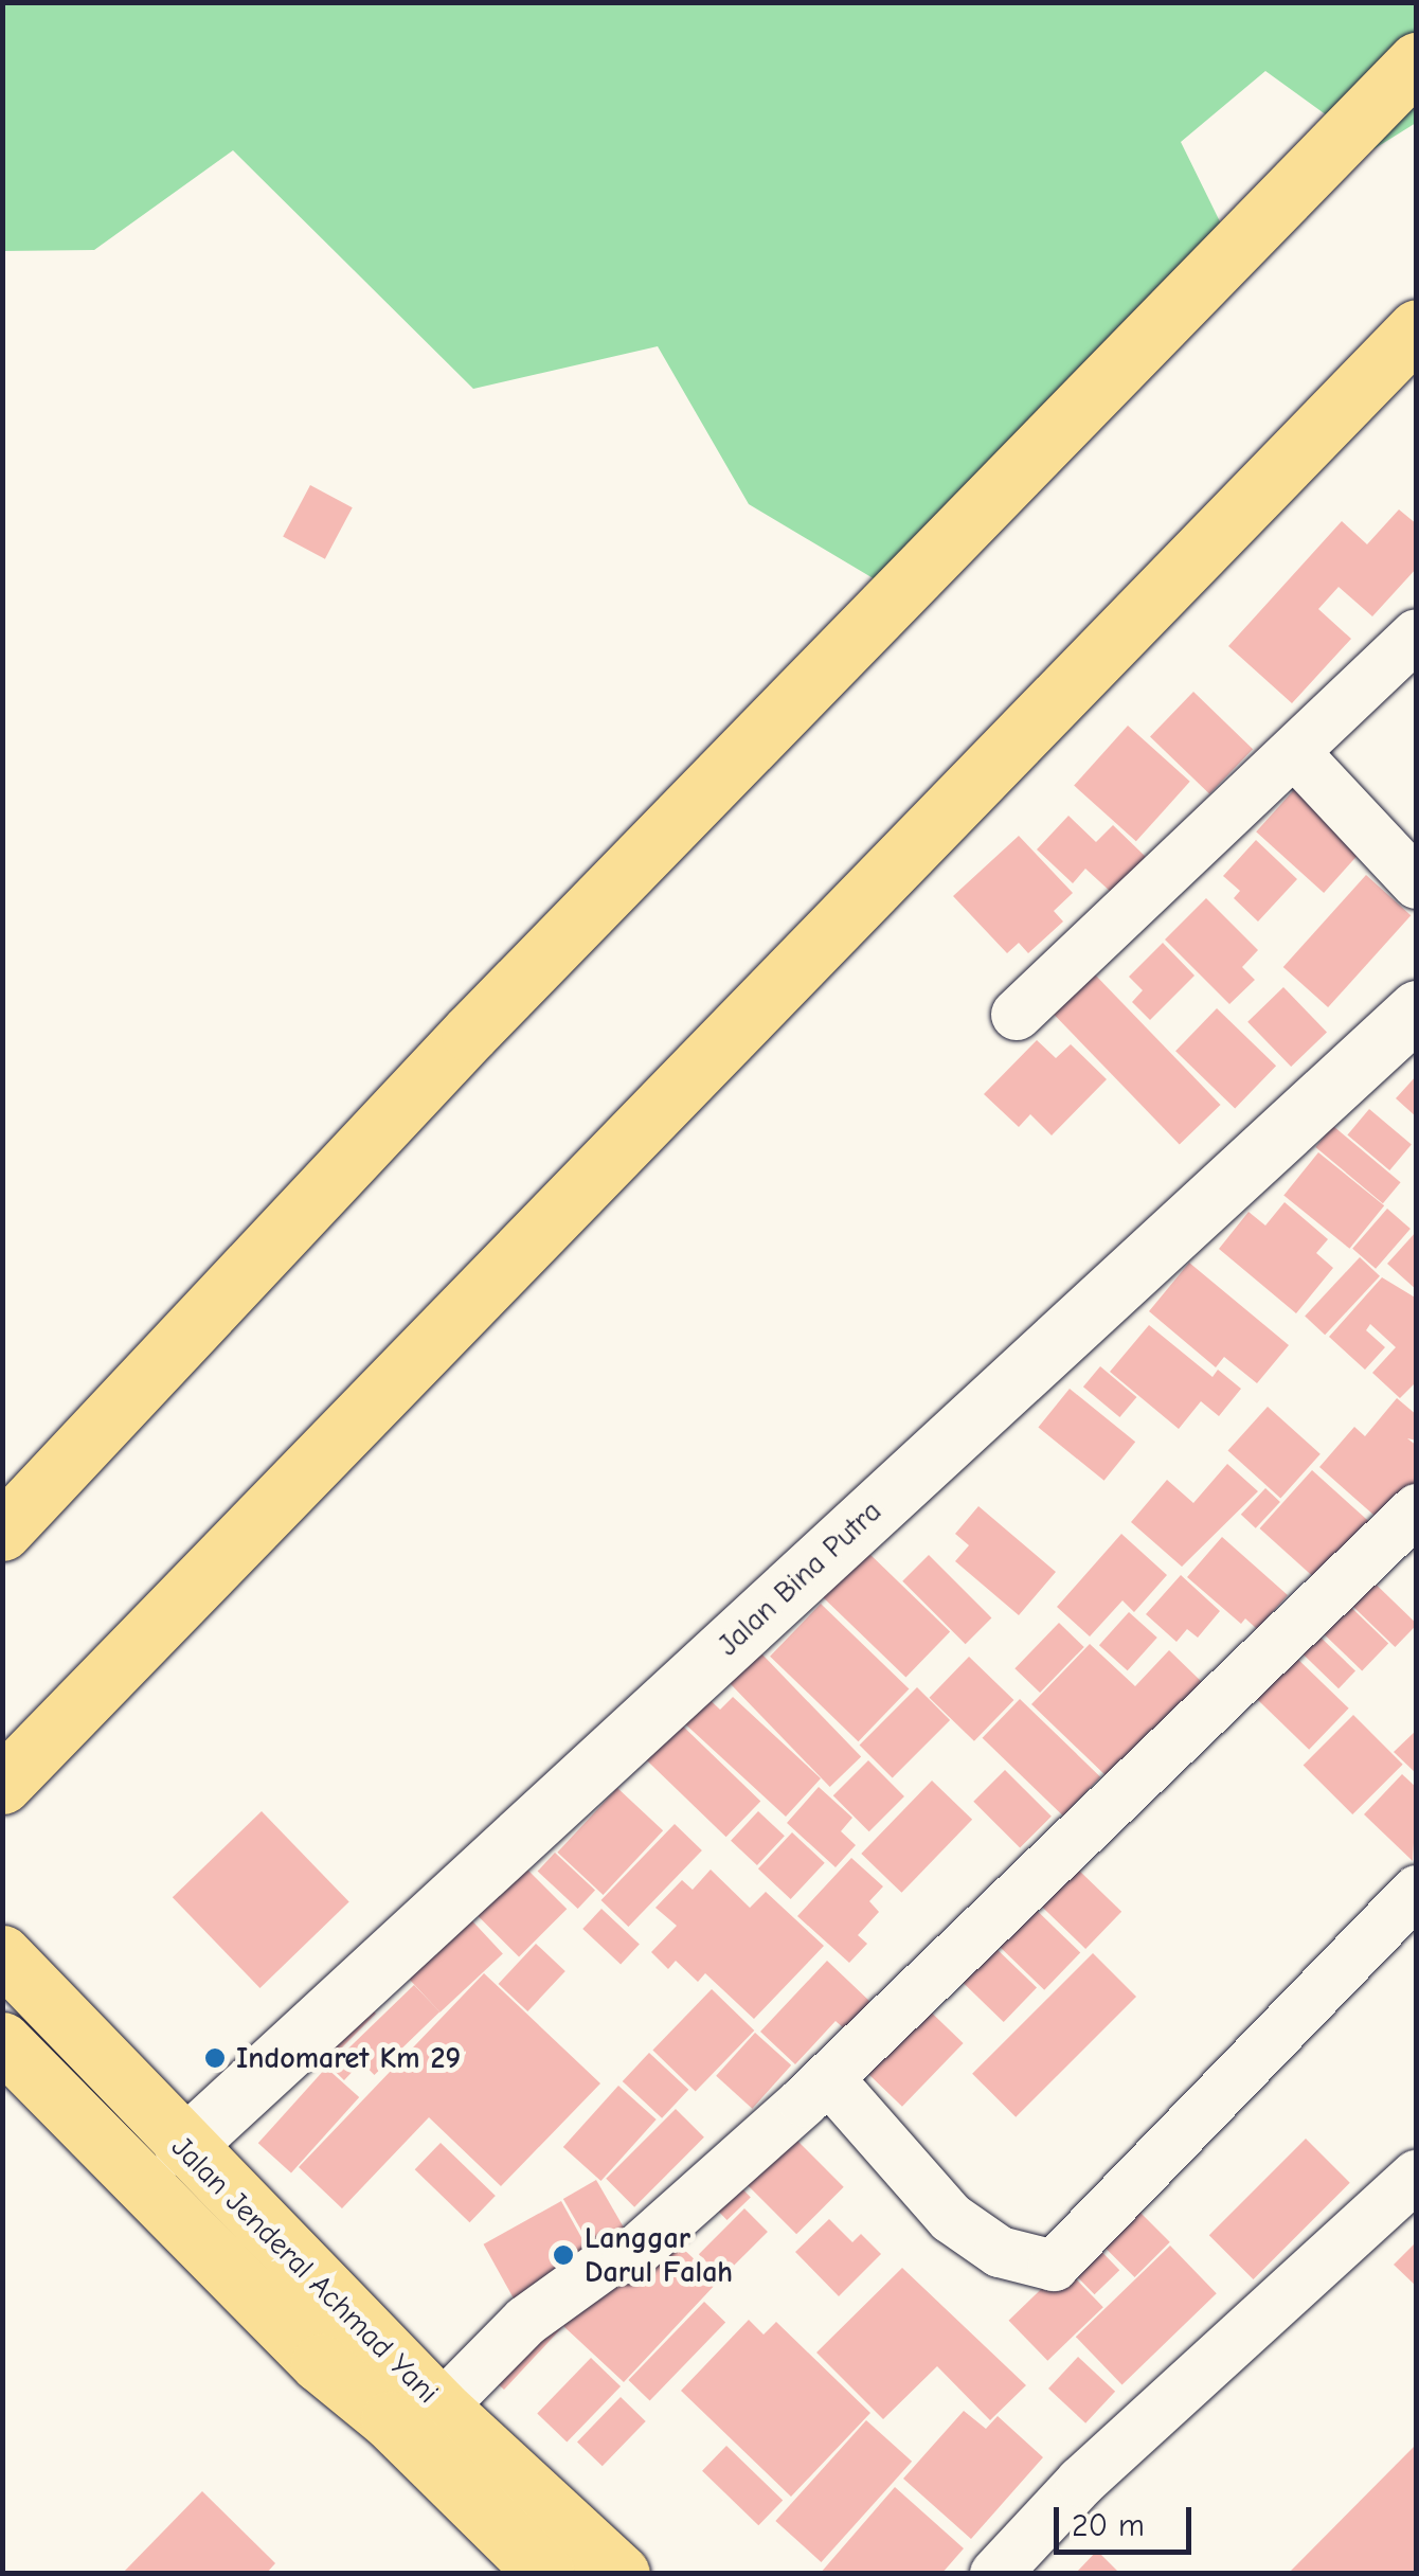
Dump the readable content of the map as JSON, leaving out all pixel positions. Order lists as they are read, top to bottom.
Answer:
{
  "streets": {
    "main road": ["Jalan Jenderal Achmad Yani"],
    "street": ["Jalan Bina Putra"]
  },
  "crossings": [
    ["Jalan Bina Putra", "Jalan Jenderal Achmad Yani"]
  ],
  "places": ["Indomaret Km 29", "Langgar Darul Falah"],
  "scale_bar": "20 m"
}
